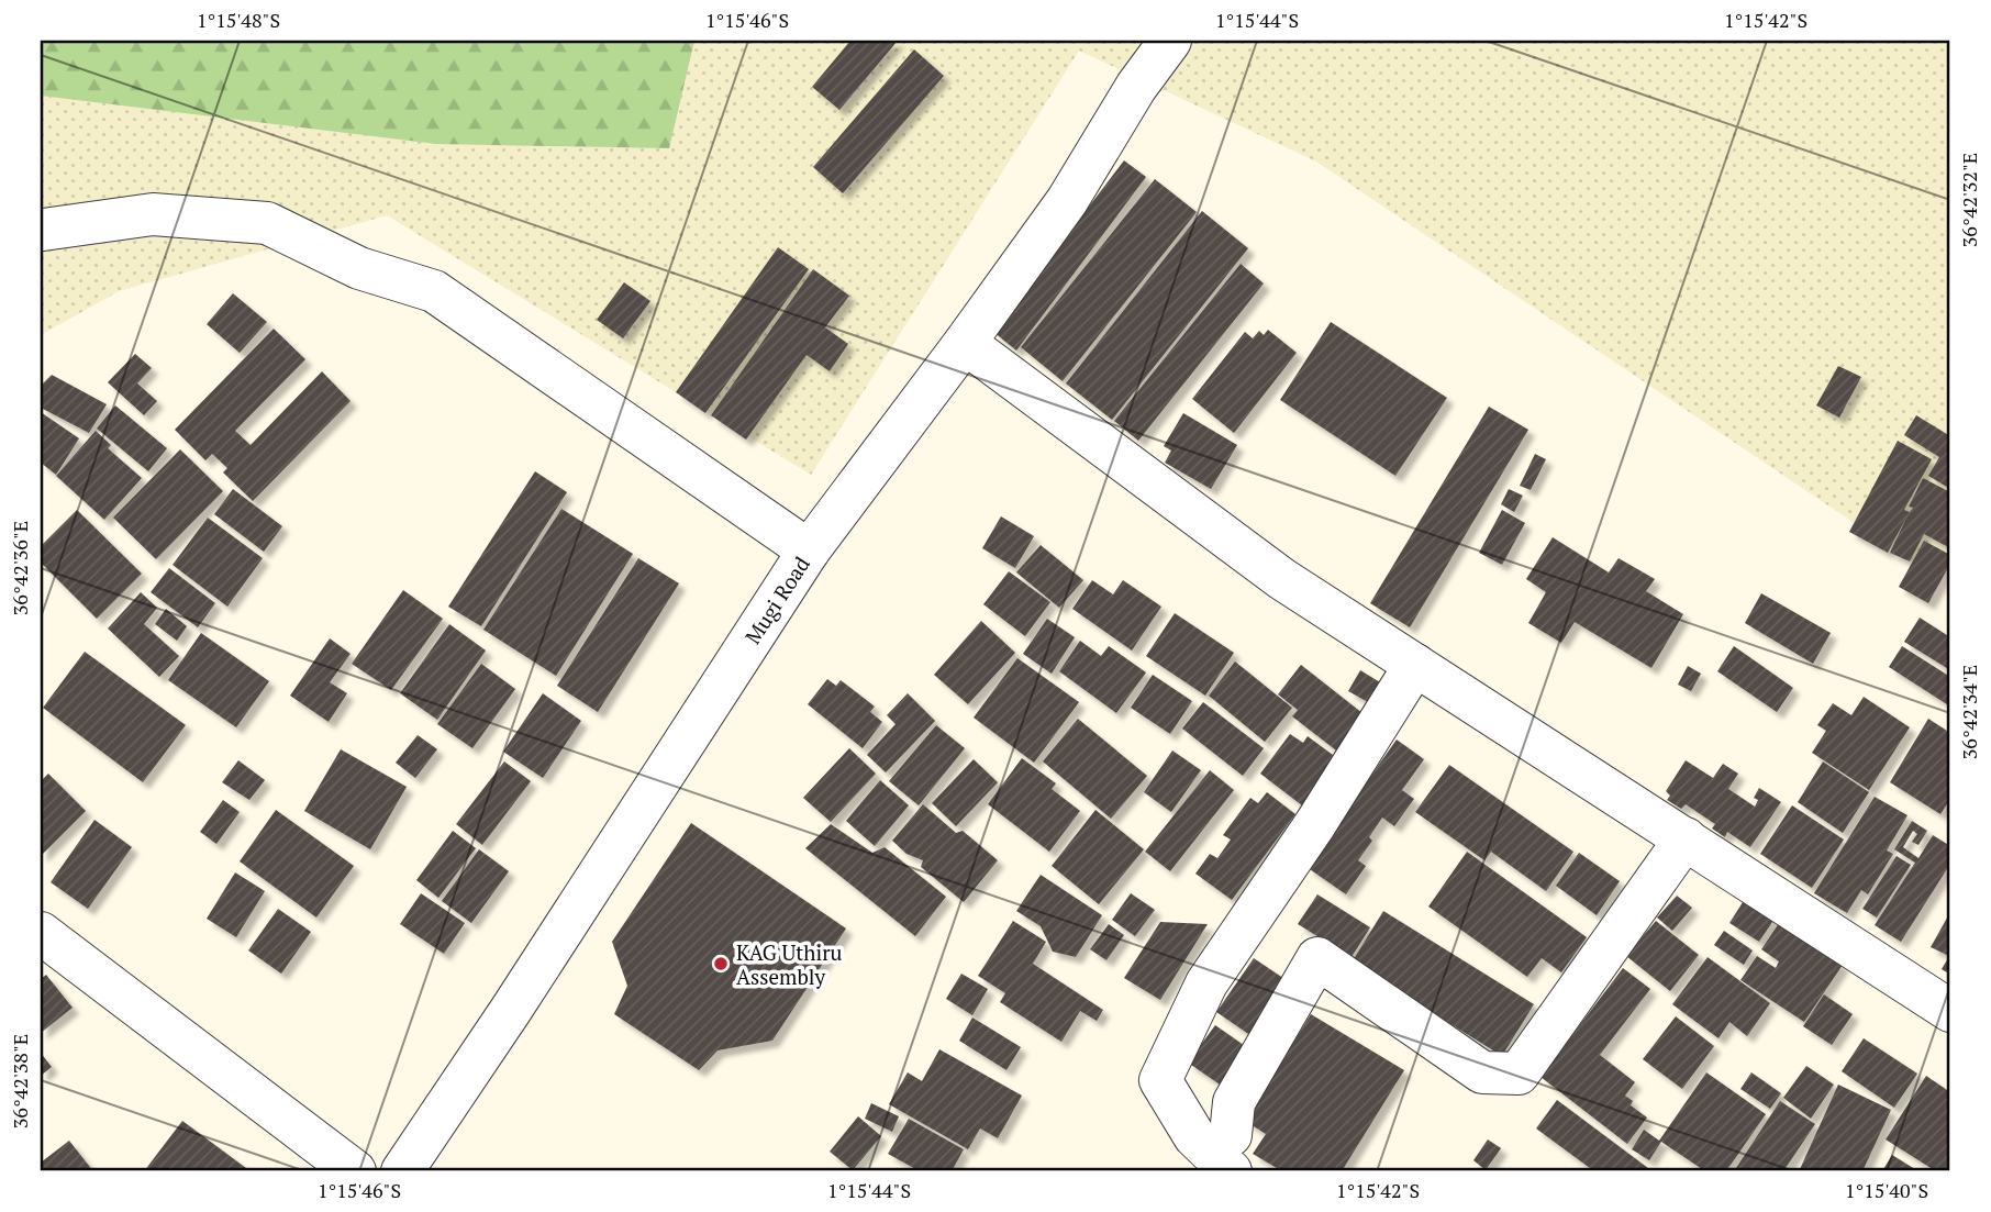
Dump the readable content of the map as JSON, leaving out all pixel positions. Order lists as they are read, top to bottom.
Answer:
{
  "streets": {
    "street": ["Mugi Road"]
  },
  "places": ["KAG Uthiru Assembly"],
  "coordinates": [
    "1°15'48\"S",
    "1°15'46\"S",
    "1°15'44\"S",
    "1°15'42\"S",
    "36°42'32\"E",
    "36°42'36\"E",
    "36°42'34\"E",
    "36°42'38\"E",
    "1°15'40\"S"
  ]
}
